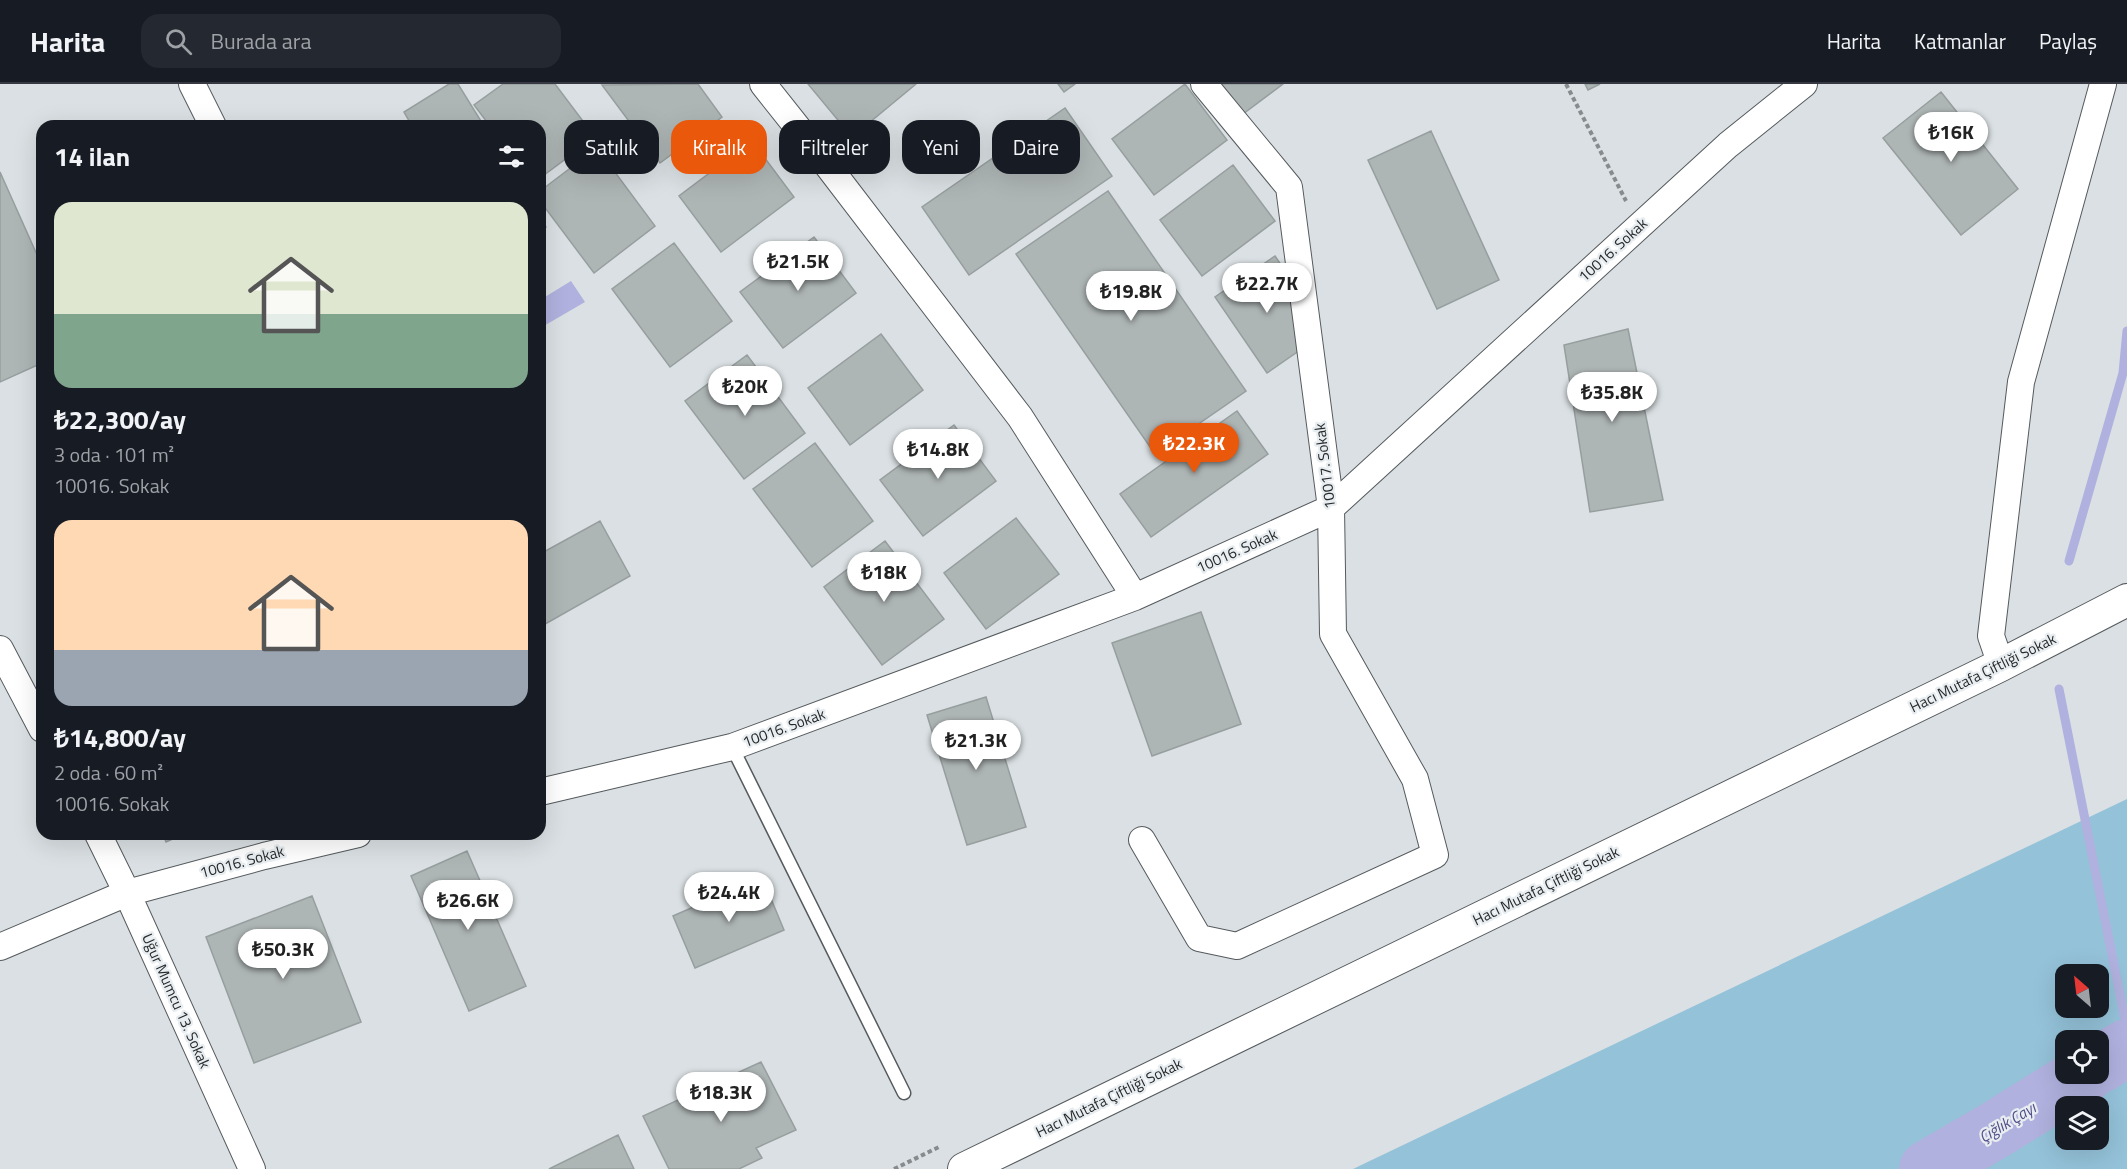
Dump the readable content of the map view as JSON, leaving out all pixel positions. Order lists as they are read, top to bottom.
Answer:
{
  "streets": {
    "street": [
      "10016. Sokak",
      "10017. Sokak",
      "Hacı Mutafa Çiftliği Sokak",
      "Uğur Mumcu 13. Sokak"
    ]
  },
  "crossings": [
    ["10016. Sokak", "10017. Sokak"],
    ["10016. Sokak", "Uğur Mumcu 13. Sokak"]
  ],
  "water": ["Çığlık Çayı"],
  "north": "top left",
  "page": {
    "header": "Harita",
    "search": "Burada ara",
    "nav": ["Harita", "Katmanlar", "Paylaş"],
    "price": [
      "₺16K",
      "₺21.5K",
      "₺22.7K",
      "₺19.8K",
      "₺20K",
      "₺35.8K",
      "₺22.3K",
      "₺14.8K",
      "₺18K",
      "₺21.3K",
      "₺24.4K",
      "₺26.6K",
      "₺50.3K",
      "₺18.3K"
    ],
    "chip": [
      "Satılık",
      "Kiralık",
      "Filtreler",
      "Yeni",
      "Daire"
    ],
    "heading": "14 ilan",
    "list": [
      {
        "name": "₺22,300/ay",
        "note": "3 oda · 101 m² · 10016. Sokak"
      },
      {
        "name": "₺14,800/ay",
        "note": "2 oda · 60 m² · 10016. Sokak"
      }
    ]
  }
}
